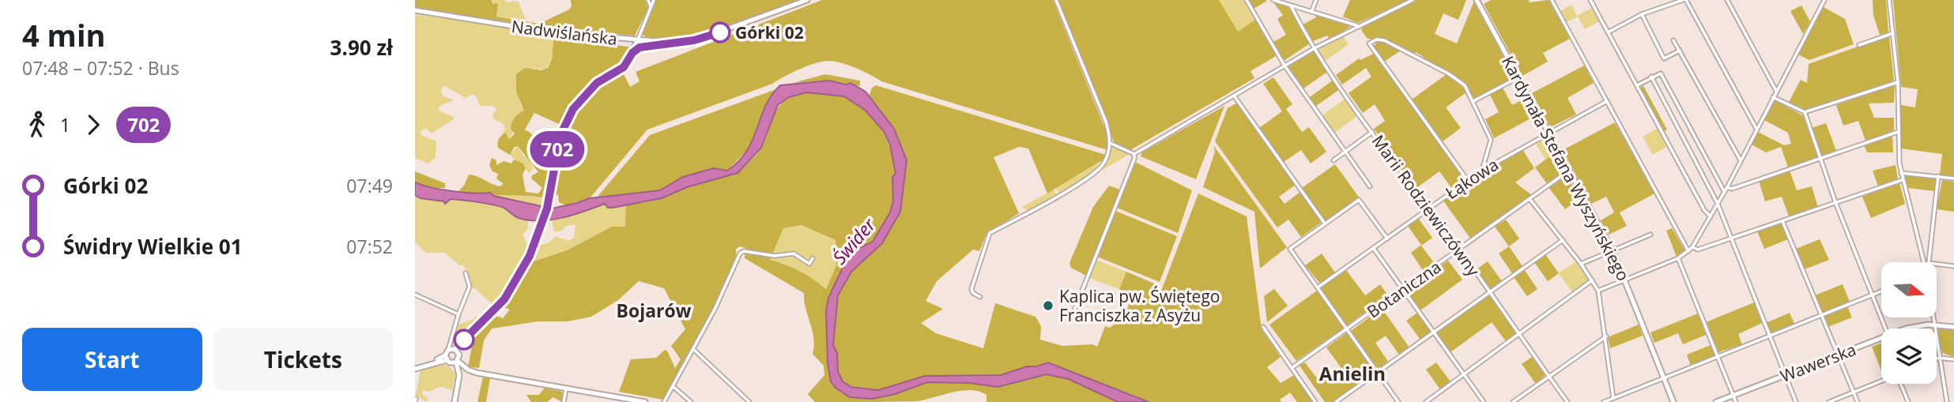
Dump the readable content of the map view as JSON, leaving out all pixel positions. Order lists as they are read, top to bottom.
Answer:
{
  "streets": {
    "street": [
      "Nadwiślańska",
      "Kardynała Stefana Wyszyńskiego",
      "Łąkowa",
      "Marii Rodziewiczówny",
      "Botaniczna",
      "Wawerska"
    ]
  },
  "crossings": [
    ["Kardynała Stefana Wyszyńskiego", "Łąkowa"],
    ["Kardynała Stefana Wyszyńskiego", "Botaniczna"],
    ["Łąkowa", "Marii Rodziewiczówny"],
    ["Marii Rodziewiczówny", "Botaniczna"]
  ],
  "districts": ["Bojarów", "Anielin"],
  "water": ["Świder"],
  "places": ["Górki 02", "Kaplica pw. Świętego Franciszka z Asyżu"],
  "lines": ["bus line 702"],
  "north": "right",
  "page": {
    "heading": ["4 min", "07:48 – 07:52 · Bus", "3.90 zł"],
    "on_map": "702",
    "legs": ["1", "702"],
    "list": [
      {
        "name": "Górki 02",
        "value": "07:49"
      },
      {
        "name": "Świdry Wielkie 01",
        "value": "07:52"
      }
    ],
    "buttons": ["Start", "Tickets"]
  }
}
